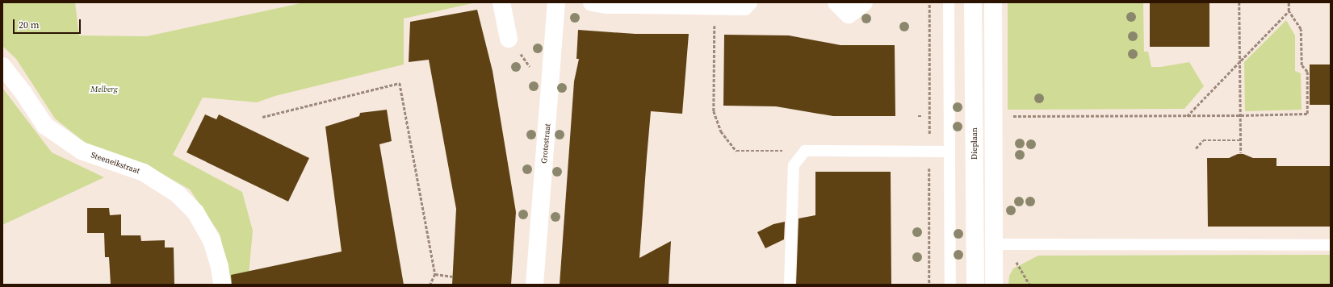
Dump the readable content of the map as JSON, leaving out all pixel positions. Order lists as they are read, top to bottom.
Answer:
{
  "streets": {
    "street": ["Grotestraat", "Dieplaan", "Steeneikstraat"]
  },
  "parks": ["Melberg"],
  "scale_bar": "20 m"
}
